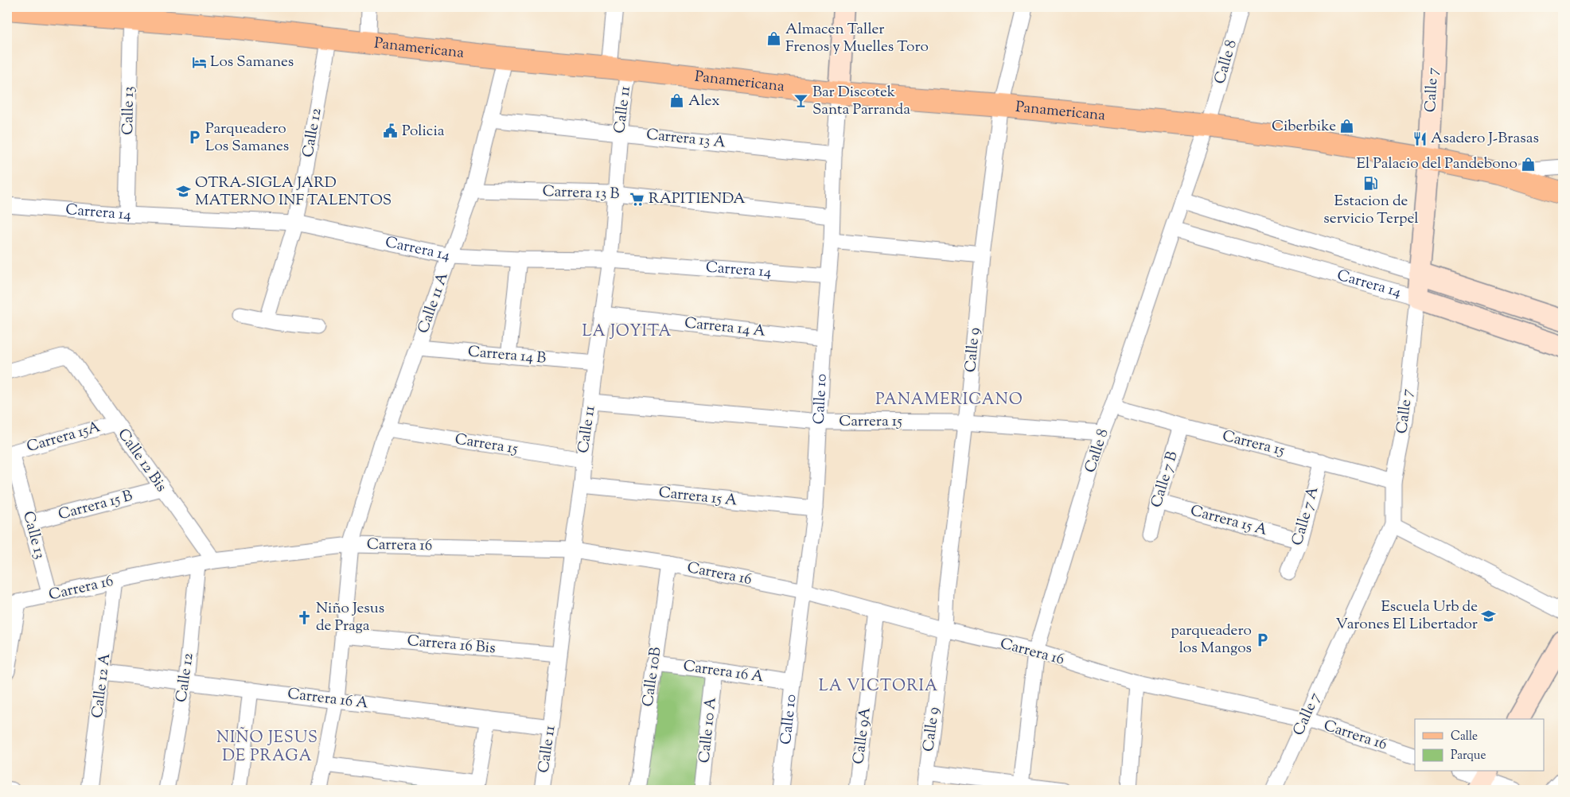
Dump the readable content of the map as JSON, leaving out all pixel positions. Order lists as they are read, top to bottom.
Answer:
{
  "streets": {
    "main road": ["Panamericana"],
    "street": [
      "Calle 8",
      "Calle 7",
      "Calle 11",
      "Calle 13",
      "Calle 12",
      "Carrera 13 A",
      "Carrera 13 B",
      "Carrera 14",
      "Calle 11 A",
      "Carrera 14 A",
      "Calle 9",
      "Carrera 14 B",
      "Calle 10",
      "Carrera 15",
      "Carrera 15A",
      "Calle 12 Bis",
      "Calle 7 B",
      "Carrera 15 A",
      "Carrera 15 B",
      "Calle 7 A",
      "Carrera 16",
      "Carrera 16 Bis",
      "Carrera 16 A",
      "Calle 10B",
      "Calle 12 A",
      "Calle 10 A",
      "Calle 9A"
    ]
  },
  "crossings": [
    ["Panamericana", "Calle 8"],
    ["Panamericana", "Calle 7"],
    ["Panamericana", "Calle 11"],
    ["Panamericana", "Calle 13"],
    ["Panamericana", "Calle 12"],
    ["Panamericana", "Calle 11 A"],
    ["Panamericana", "Calle 9"],
    ["Panamericana", "Calle 10"],
    ["Calle 8", "Carrera 14"],
    ["Calle 8", "Carrera 15"],
    ["Calle 8", "Carrera 16"],
    ["Calle 7", "Carrera 14"],
    ["Calle 7", "Carrera 15"],
    ["Calle 7", "Carrera 16"],
    ["Calle 11", "Carrera 13 A"],
    ["Calle 11", "Carrera 13 B"],
    ["Calle 11", "Carrera 14"],
    ["Calle 11", "Carrera 14 A"],
    ["Calle 11", "Carrera 14 B"],
    ["Calle 11", "Carrera 15"],
    ["Calle 11", "Carrera 15 A"],
    ["Calle 11", "Carrera 16"],
    ["Calle 11", "Carrera 16 Bis"],
    ["Calle 11", "Carrera 16 A"],
    ["Calle 13", "Carrera 14"],
    ["Calle 13", "Carrera 15A"],
    ["Calle 13", "Carrera 15 B"],
    ["Calle 13", "Carrera 16"],
    ["Calle 12", "Carrera 14"],
    ["Calle 12", "Carrera 16"],
    ["Calle 12", "Carrera 16 A"],
    ["Carrera 13 A", "Calle 11 A"],
    ["Carrera 13 A", "Calle 10"],
    ["Carrera 13 B", "Calle 11 A"],
    ["Carrera 13 B", "Calle 10"],
    ["Carrera 14", "Calle 11 A"],
    ["Carrera 14", "Calle 10"],
    ["Calle 11 A", "Carrera 14 B"],
    ["Calle 11 A", "Carrera 15"],
    ["Calle 11 A", "Carrera 16"],
    ["Calle 11 A", "Carrera 16 Bis"],
    ["Calle 11 A", "Carrera 16 A"],
    ["Carrera 14 A", "Calle 10"],
    ["Calle 9", "Carrera 15"],
    ["Calle 9", "Carrera 16"],
    ["Calle 10", "Carrera 15"],
    ["Calle 10", "Carrera 15 A"],
    ["Calle 10", "Carrera 16"],
    ["Calle 10", "Carrera 16 A"],
    ["Carrera 15", "Calle 7 B"],
    ["Carrera 15", "Calle 7 A"],
    ["Carrera 15A", "Calle 12 Bis"],
    ["Calle 12 Bis", "Carrera 15 B"],
    ["Calle 12 Bis", "Carrera 16"],
    ["Calle 7 B", "Carrera 15 A"],
    ["Carrera 15 A", "Calle 7 A"],
    ["Carrera 16", "Calle 10B"],
    ["Carrera 16", "Calle 12 A"],
    ["Carrera 16", "Calle 9A"],
    ["Carrera 16 A", "Calle 10B"],
    ["Carrera 16 A", "Calle 12 A"],
    ["Carrera 16 A", "Calle 10 A"]
  ],
  "districts": [
    "LA JOYITA",
    "PANAMERICANO",
    "LA VICTORIA",
    "NIÑO JESUS DE PRAGA"
  ],
  "places": {
    "shop": [
      "Almacen Taller Frenos y Muelles Toro",
      "Alex",
      "Ciberbike",
      "El Palacio del Pandebono"
    ],
    "hotel": ["Los Samanes"],
    "bar": ["Bar Discotek Santa Parranda"],
    "public building": ["Policia"],
    "parking": ["Parqueadero Los Samanes", "parqueadero los Mangos"],
    "restaurant": ["Asadero J-Brasas"],
    "fuel station": ["Estacion de servicio Terpel"],
    "school or university": ["OTRA-SIGLA JARD MATERNO INF TALENTOS", "Escuela Urb de Varones El Libertador"],
    "supermarket": ["RAPITIENDA"],
    "church": ["Niño Jesus de Praga"]
  },
  "legend": ["Calle", "Parque"]
}
